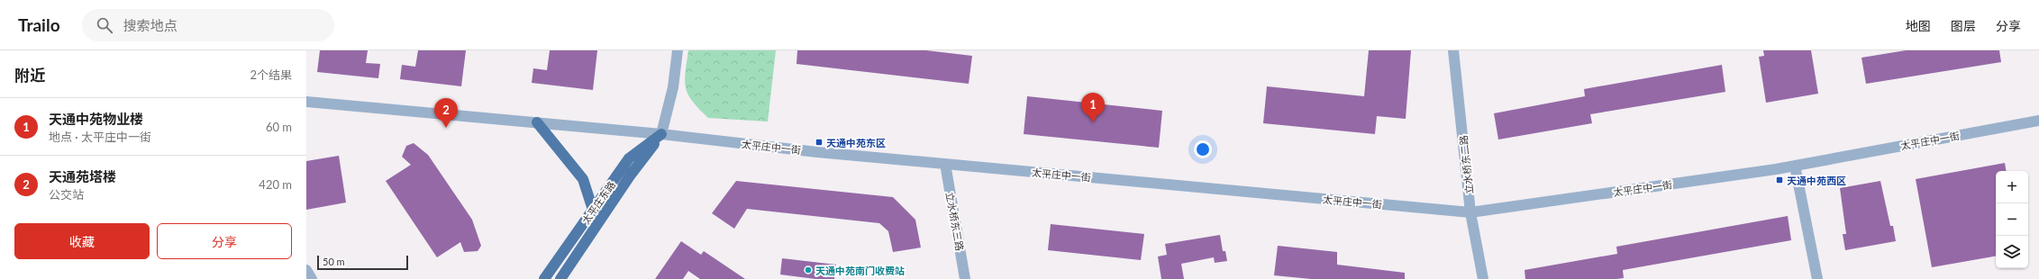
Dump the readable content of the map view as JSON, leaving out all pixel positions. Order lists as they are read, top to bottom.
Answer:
{
  "streets": {
    "main road": ["太平庄东路"],
    "street": ["太平庄中一街", "立水桥东二路", "立水桥东三路"]
  },
  "crossings": [
    ["太平庄中一街", "立水桥东二路"],
    ["太平庄中一街", "太平庄东路"],
    ["太平庄中一街", "立水桥东三路"]
  ],
  "places": {
    "transit": ["天通中苑东区", "天通中苑西区"],
    "other": ["天通中苑南门收费站"]
  },
  "scale_bar": "50 m",
  "page": {
    "header": "Trailo",
    "search": "搜索地点",
    "nav": ["地图", "图层", "分享"],
    "heading": ["附近", "2个结果"],
    "pins": ["1", "2"],
    "list": [
      {
        "mark": "1",
        "name": "天通中苑物业楼",
        "note": "地点 · 太平庄中一街",
        "value": "60 m"
      },
      {
        "mark": "2",
        "name": "天通苑塔楼",
        "note": "公交站",
        "value": "420 m"
      }
    ],
    "map_buttons": ["+", "−"],
    "buttons": ["收藏", "分享"],
    "scale": "50 m"
  }
}
